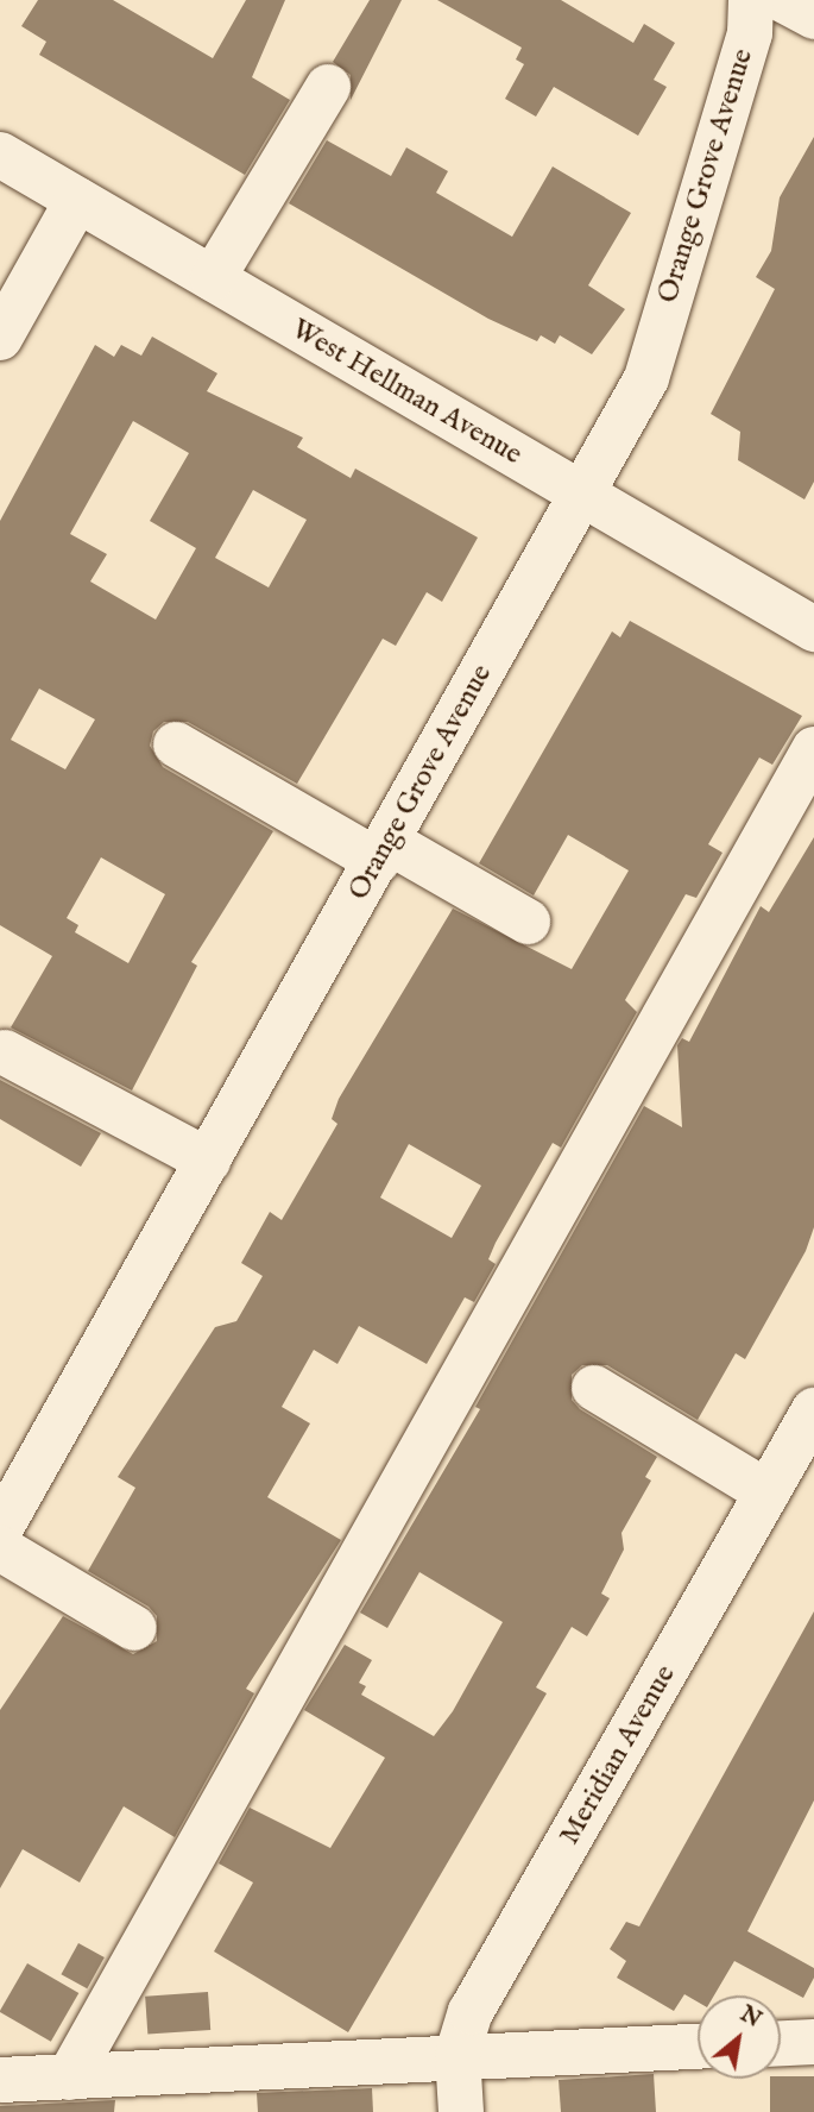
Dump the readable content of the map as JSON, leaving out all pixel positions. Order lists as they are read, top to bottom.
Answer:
{
  "streets": {
    "street": ["Orange Grove Avenue", "West Hellman Avenue", "Meridian Avenue"]
  },
  "crossings": [
    ["Orange Grove Avenue", "West Hellman Avenue"]
  ],
  "north": "top right"
}
